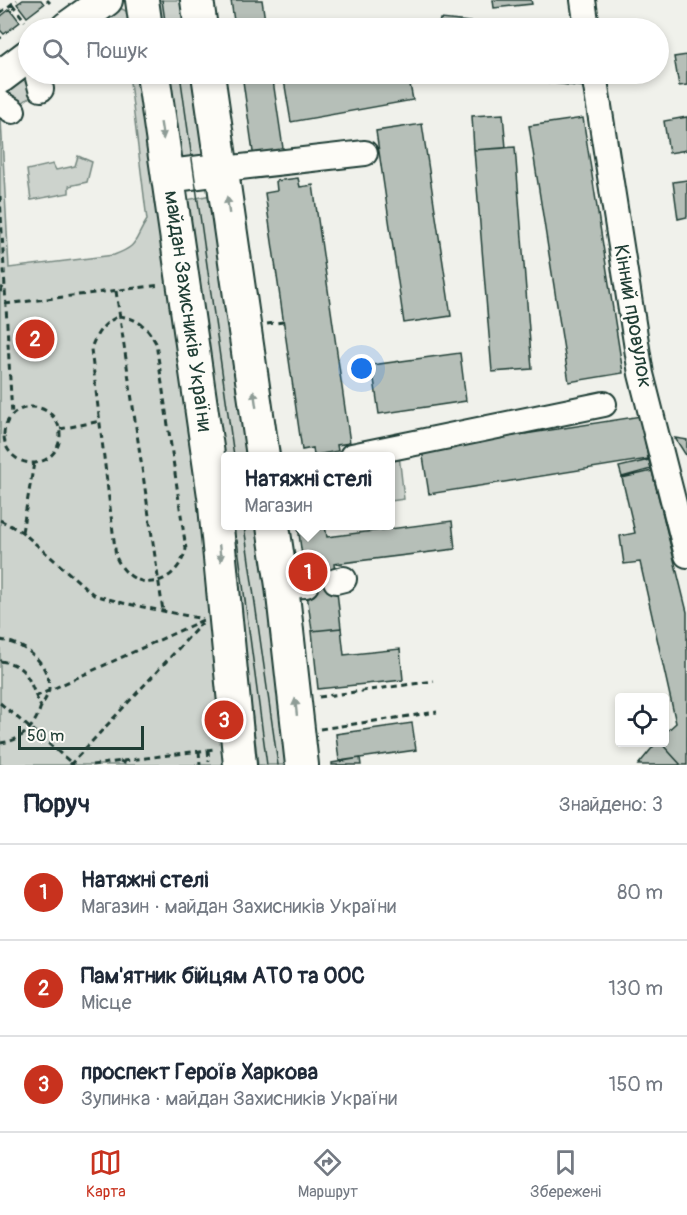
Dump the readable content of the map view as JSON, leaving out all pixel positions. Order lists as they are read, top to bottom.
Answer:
{
  "streets": {
    "main road": ["майдан Захисників України"],
    "street": ["Кінний провулок"]
  },
  "scale_bar": "50 m",
  "page": {
    "search": "Пошук",
    "pins": ["2", "1", "3"],
    "popup": ["Натяжні стелі", "Магазин"],
    "scale": "50 m",
    "heading": ["Поруч", "Знайдено: 3"],
    "list": [
      {
        "mark": "1",
        "name": "Натяжні стелі",
        "note": "Магазин · майдан Захисників України",
        "value": "80 m"
      },
      {
        "mark": "2",
        "name": "Пам'ятник бійцям АТО та ООС",
        "note": "Місце",
        "value": "130 m"
      },
      {
        "mark": "3",
        "name": "проспект Героїв Харкова",
        "note": "Зупинка · майдан Захисників України",
        "value": "150 m"
      }
    ],
    "nav": ["Карта", "Маршрут", "Збережені"]
  }
}
